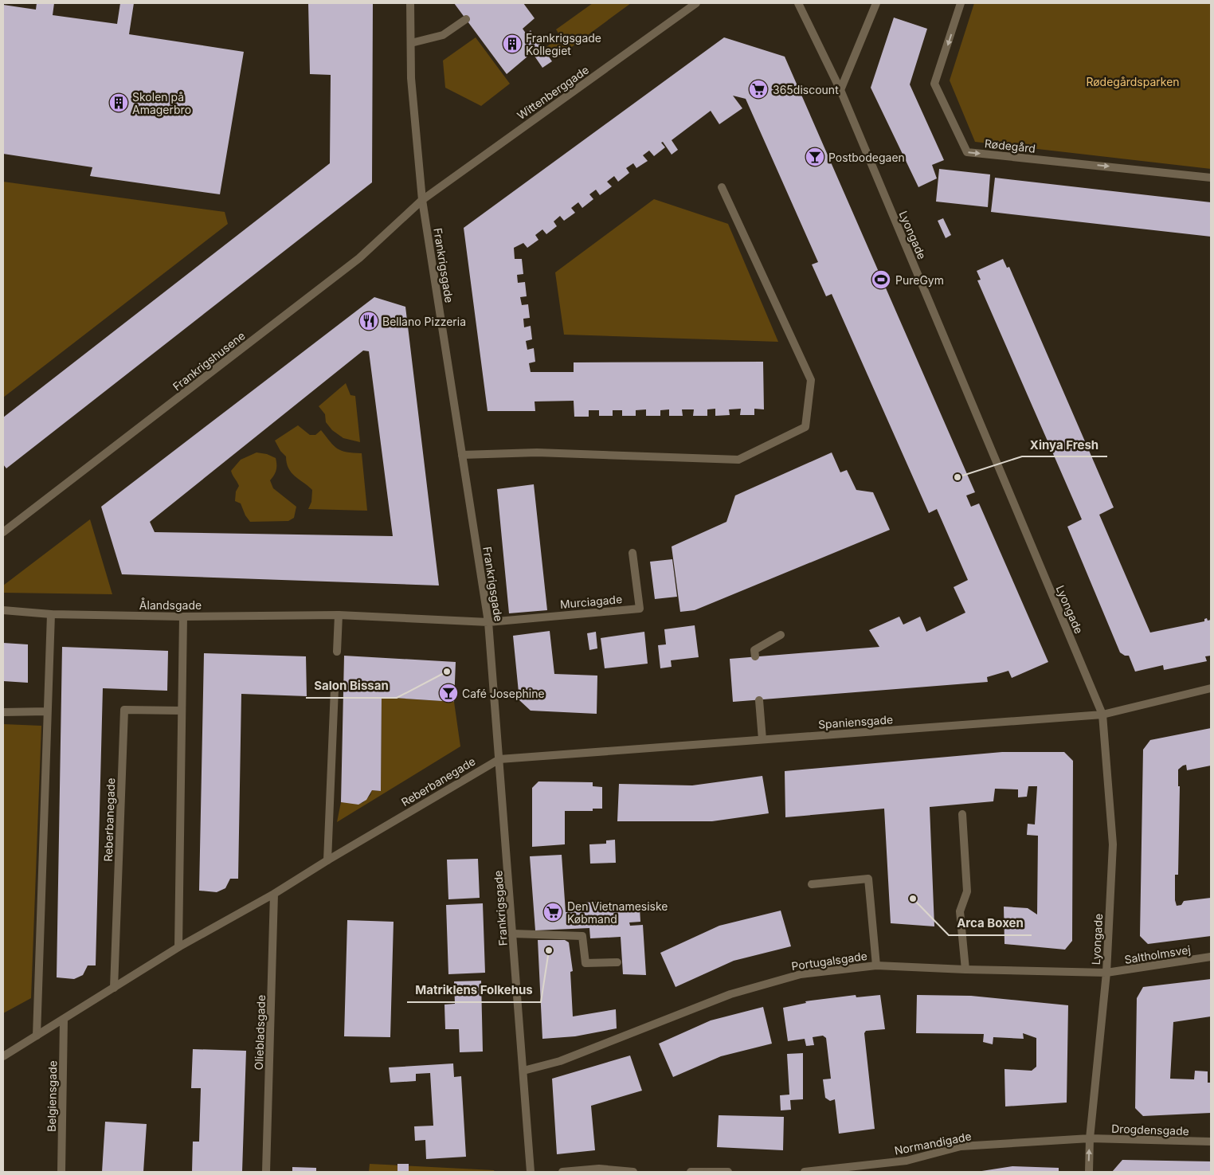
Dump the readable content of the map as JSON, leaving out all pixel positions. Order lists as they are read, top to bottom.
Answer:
{
  "streets": {
    "street": [
      "Wittenberggade",
      "Rødegård",
      "Lyongade",
      "Frankrigsgade",
      "Frankrigshusene",
      "Murciagade",
      "Ålandsgade",
      "Spaniensgade",
      "Reberbanegade",
      "Saltholmsvej",
      "Portugalsgade",
      "Oliebladsgade",
      "Belgiensgade",
      "Drogdensgade",
      "Normandigade"
    ]
  },
  "crossings": [
    ["Wittenberggade", "Frankrigsgade"],
    ["Wittenberggade", "Frankrigshusene"],
    ["Lyongade", "Spaniensgade"],
    ["Lyongade", "Saltholmsvej"],
    ["Lyongade", "Portugalsgade"],
    ["Lyongade", "Drogdensgade"],
    ["Lyongade", "Normandigade"],
    ["Frankrigsgade", "Frankrigshusene"],
    ["Frankrigsgade", "Murciagade"],
    ["Frankrigsgade", "Ålandsgade"],
    ["Frankrigsgade", "Spaniensgade"],
    ["Frankrigsgade", "Reberbanegade"],
    ["Frankrigsgade", "Portugalsgade"],
    ["Murciagade", "Ålandsgade"],
    ["Spaniensgade", "Reberbanegade"],
    ["Reberbanegade", "Oliebladsgade"],
    ["Reberbanegade", "Belgiensgade"],
    ["Saltholmsvej", "Portugalsgade"],
    ["Drogdensgade", "Normandigade"]
  ],
  "parks": ["Rødegårdsparken"],
  "places": {
    "building": ["Frankrigsgade Kollegiet", "Skolen på Amagerbro"],
    "supermarket": ["365discount", "Den Vietnamesiske Købmand"],
    "bar": ["Postbodegaen", "Café Josephine"],
    "sports": ["PureGym"],
    "restaurant": ["Bellano Pizzeria"],
    "other": [
      "Xinya Fresh",
      "Salon Bissan",
      "Arca Boxen",
      "Matriklens Folkehus"
    ]
  }
}
